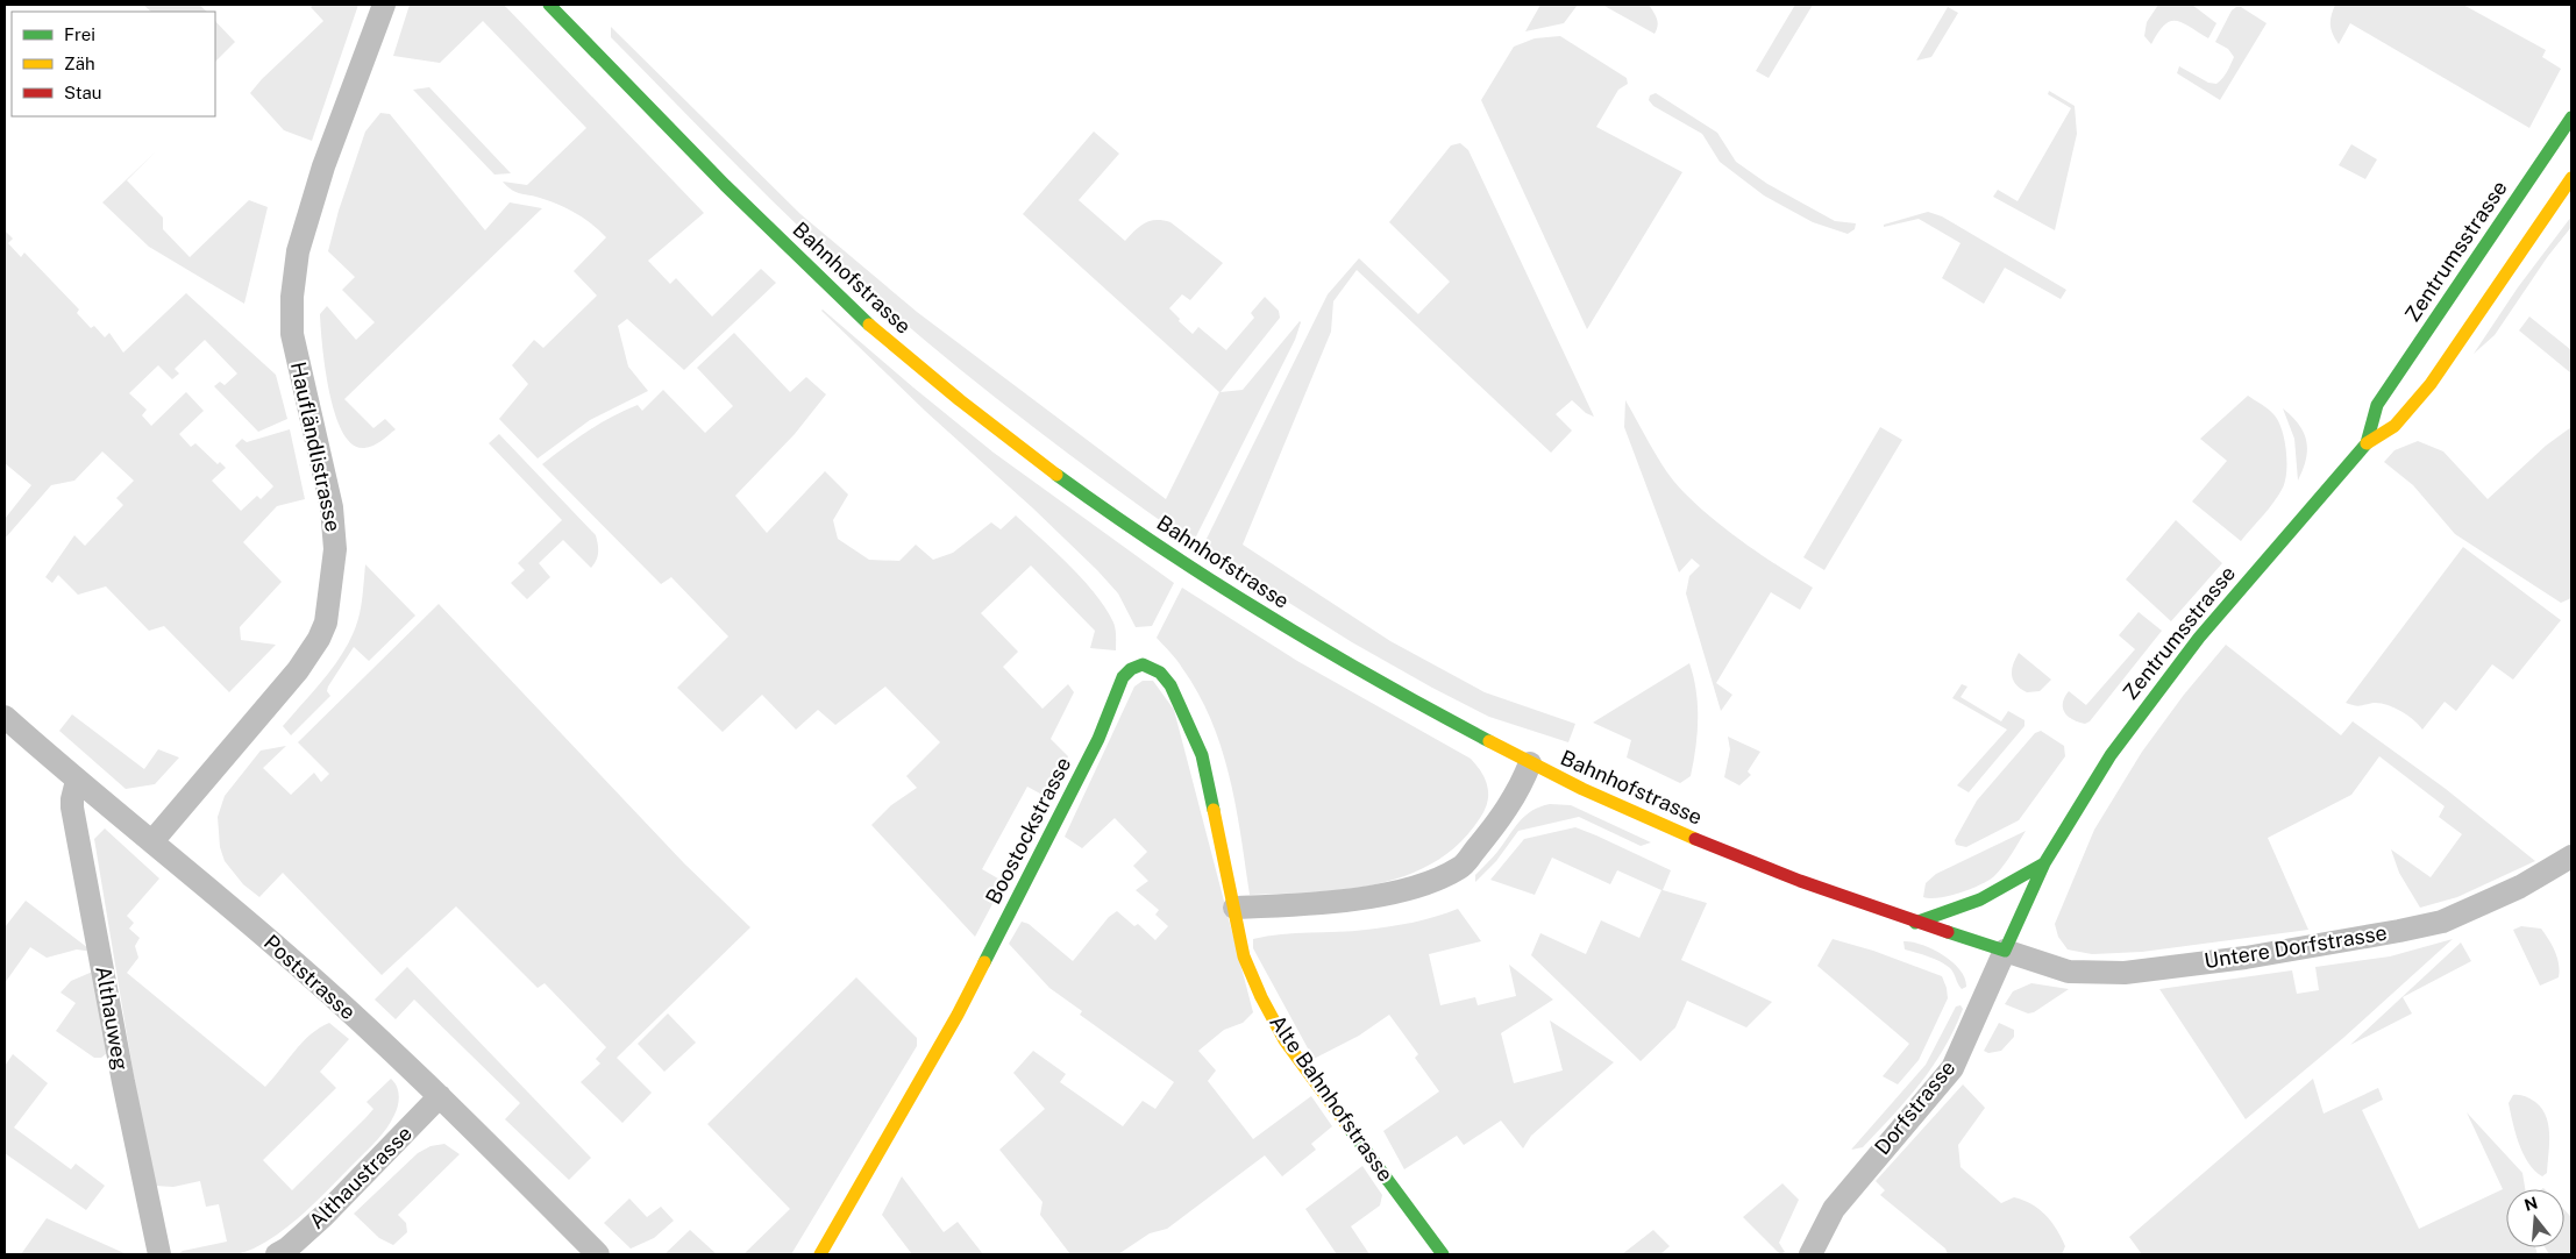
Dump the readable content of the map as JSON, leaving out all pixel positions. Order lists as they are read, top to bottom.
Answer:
{
  "streets": {
    "street": [
      "Zentrumsstrasse",
      "Bahnhofstrasse",
      "Haufländlistrasse",
      "Boostockstrasse",
      "Untere Dorfstrasse",
      "Poststrasse",
      "Althauweg",
      "Alte Bahnhofstrasse",
      "Dorfstrasse",
      "Althaustrasse"
    ]
  },
  "crossings": [
    ["Zentrumsstrasse", "Bahnhofstrasse"],
    ["Zentrumsstrasse", "Untere Dorfstrasse"],
    ["Zentrumsstrasse", "Dorfstrasse"],
    ["Bahnhofstrasse", "Untere Dorfstrasse"],
    ["Bahnhofstrasse", "Dorfstrasse"],
    ["Haufländlistrasse", "Poststrasse"],
    ["Boostockstrasse", "Alte Bahnhofstrasse"],
    ["Untere Dorfstrasse", "Dorfstrasse"],
    ["Poststrasse", "Althauweg"],
    ["Poststrasse", "Althaustrasse"]
  ],
  "legend": ["Frei", "Zäh", "Stau"],
  "north": "top"
}
